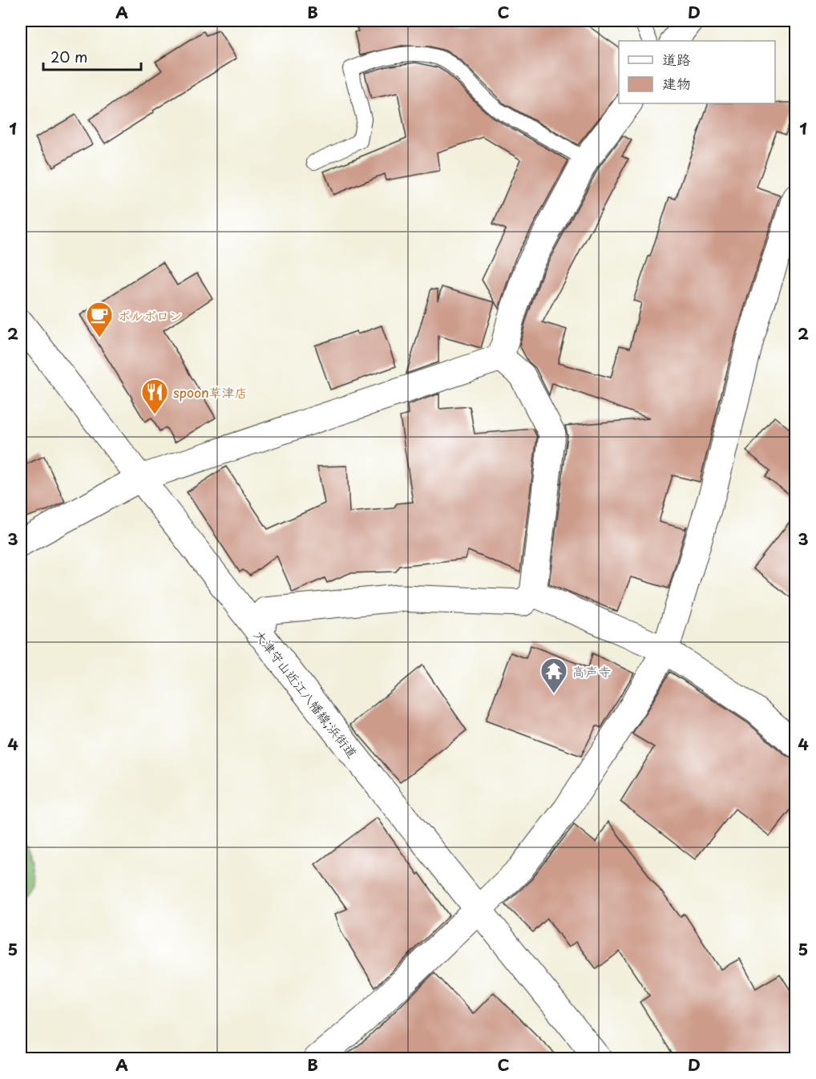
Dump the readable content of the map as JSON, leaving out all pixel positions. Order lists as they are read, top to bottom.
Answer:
{
  "streets": {
    "street": ["大津守山近江八幡線;浜街道"]
  },
  "places": {
    "cafe": ["ポルボロン"],
    "restaurant": ["spoon草津店"],
    "temple": ["高声寺"]
  },
  "legend": ["道路", "建物"],
  "scale_bar": "20 m",
  "grid": {
    "columns": [
      "A",
      "B",
      "C",
      "D"
    ],
    "rows": [
      "1",
      "2",
      "3",
      "4",
      "5"
    ]
  }
}
